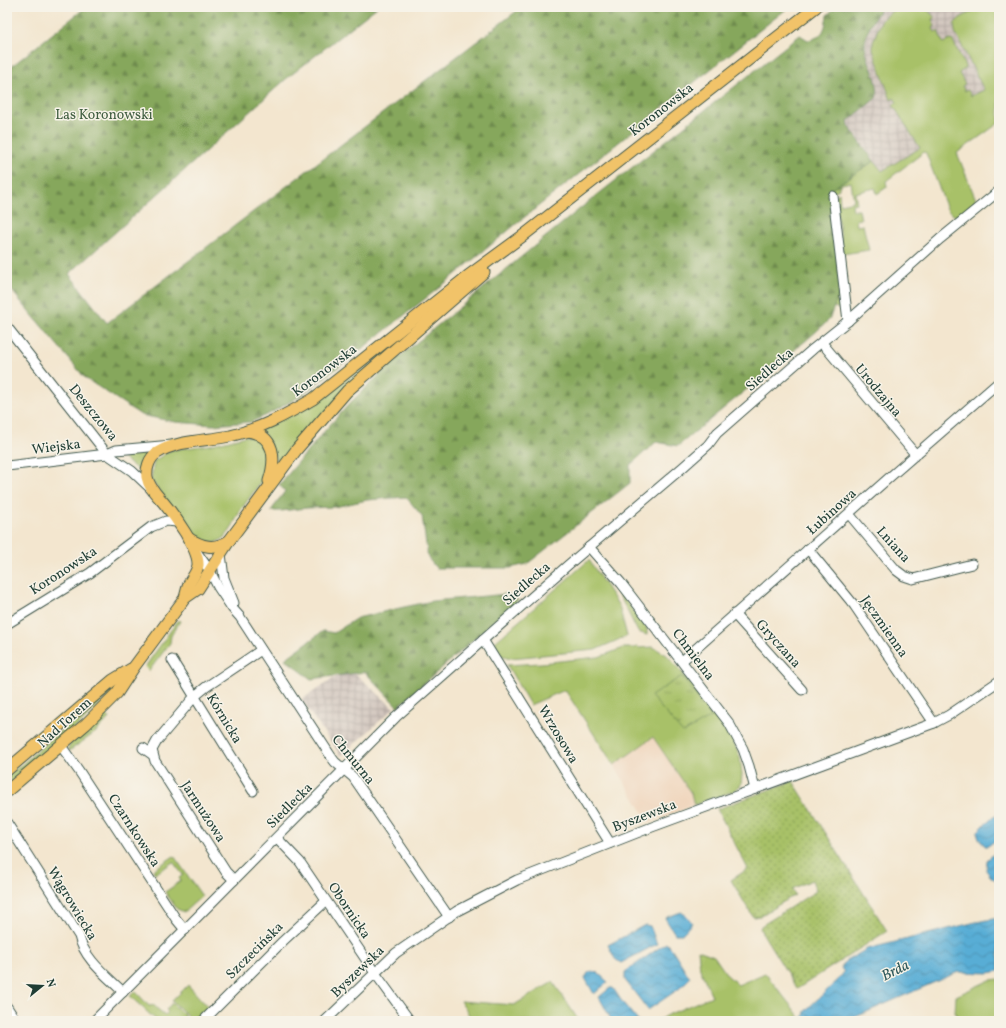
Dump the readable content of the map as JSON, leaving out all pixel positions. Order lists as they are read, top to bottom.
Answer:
{
  "streets": {
    "main road": ["Koronowska", "Deszczowa", "Nad Torem"],
    "street": [
      "Siedlecka",
      "Urodzajna",
      "Wiejska",
      "Łubinowa",
      "Lniana",
      "Jęczmienna",
      "Gryczana",
      "Chmielna",
      "Kórnicka",
      "Wrzosowa",
      "Chmurna",
      "Jarmużowa",
      "Byszewska",
      "Czarnkowska",
      "Wągrowiecka",
      "Obornicka",
      "Szczecińska"
    ]
  },
  "crossings": [
    ["Koronowska", "Deszczowa"],
    ["Koronowska", "Wiejska"],
    ["Koronowska", "Nad Torem"],
    ["Koronowska", "Chmurna"],
    ["Siedlecka", "Urodzajna"],
    ["Siedlecka", "Chmielna"],
    ["Siedlecka", "Wrzosowa"],
    ["Siedlecka", "Chmurna"],
    ["Siedlecka", "Jarmużowa"],
    ["Siedlecka", "Czarnkowska"],
    ["Siedlecka", "Wągrowiecka"],
    ["Siedlecka", "Obornicka"],
    ["Urodzajna", "Łubinowa"],
    ["Deszczowa", "Wiejska"],
    ["Deszczowa", "Nad Torem"],
    ["Deszczowa", "Chmurna"],
    ["Łubinowa", "Lniana"],
    ["Łubinowa", "Jęczmienna"],
    ["Łubinowa", "Gryczana"],
    ["Łubinowa", "Chmielna"],
    ["Jęczmienna", "Byszewska"],
    ["Chmielna", "Byszewska"],
    ["Nad Torem", "Chmurna"],
    ["Nad Torem", "Czarnkowska"],
    ["Wrzosowa", "Byszewska"],
    ["Chmurna", "Byszewska"],
    ["Byszewska", "Obornicka"],
    ["Obornicka", "Szczecińska"]
  ],
  "water": ["Brda"],
  "parks": ["Las Koronowski"],
  "north": "right"
}
